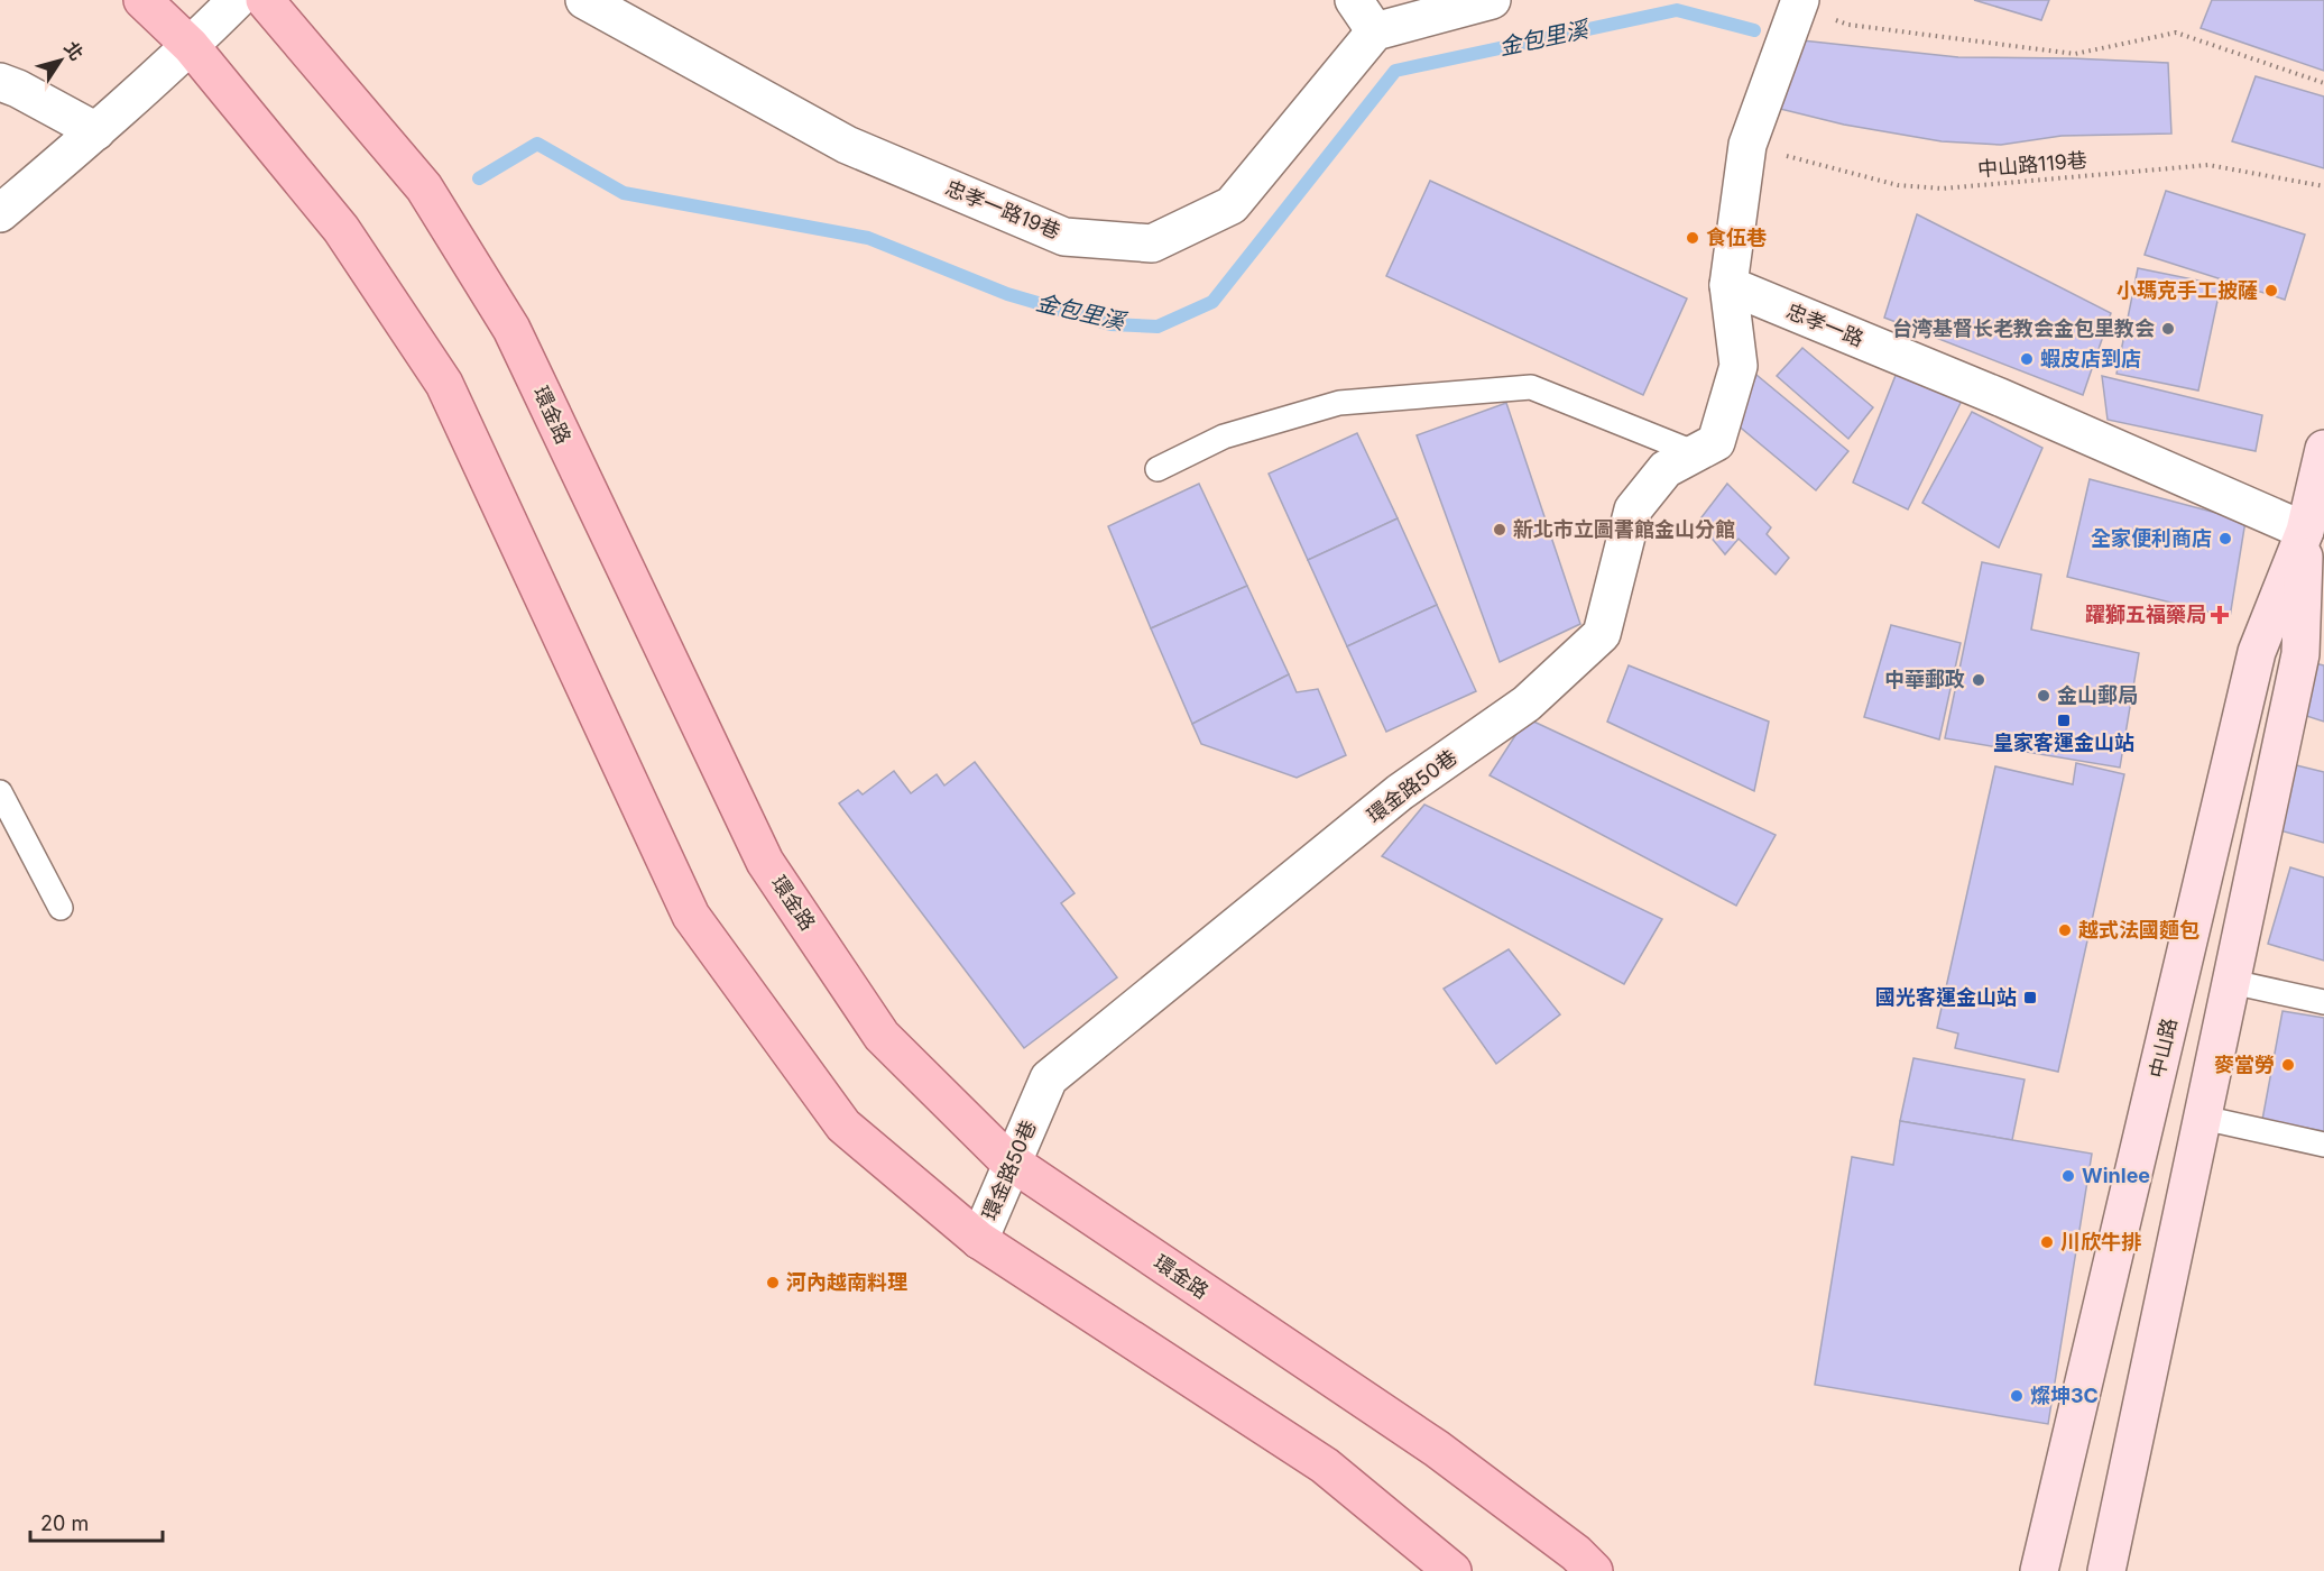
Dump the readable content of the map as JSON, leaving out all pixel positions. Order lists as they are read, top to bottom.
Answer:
{
  "streets": {
    "main road": ["環金路"],
    "street": [
      "忠孝一路19巷",
      "忠孝一路",
      "環金路50巷",
      "中山路"
    ],
    "path": ["中山路119巷"]
  },
  "crossings": [
    ["忠孝一路", "環金路50巷"],
    ["忠孝一路", "中山路"],
    ["環金路", "環金路50巷"]
  ],
  "water": ["金包里溪"],
  "places": {
    "other": [
      "食伍巷",
      "小瑪克手工披薩",
      "台湾基督长老教会金包里教会",
      "蝦皮店到店",
      "新北市立圖書館金山分館",
      "全家便利商店",
      "中華郵政",
      "金山郵局",
      "越式法國麵包",
      "麥當勞",
      "Winlee",
      "川欣牛排",
      "河內越南料理",
      "燦坤3C"
    ],
    "health": ["躍獅五福藥局"],
    "transit": ["皇家客運金山站", "國光客運金山站"]
  },
  "scale_bar": "20 m",
  "north": "top right"
}
